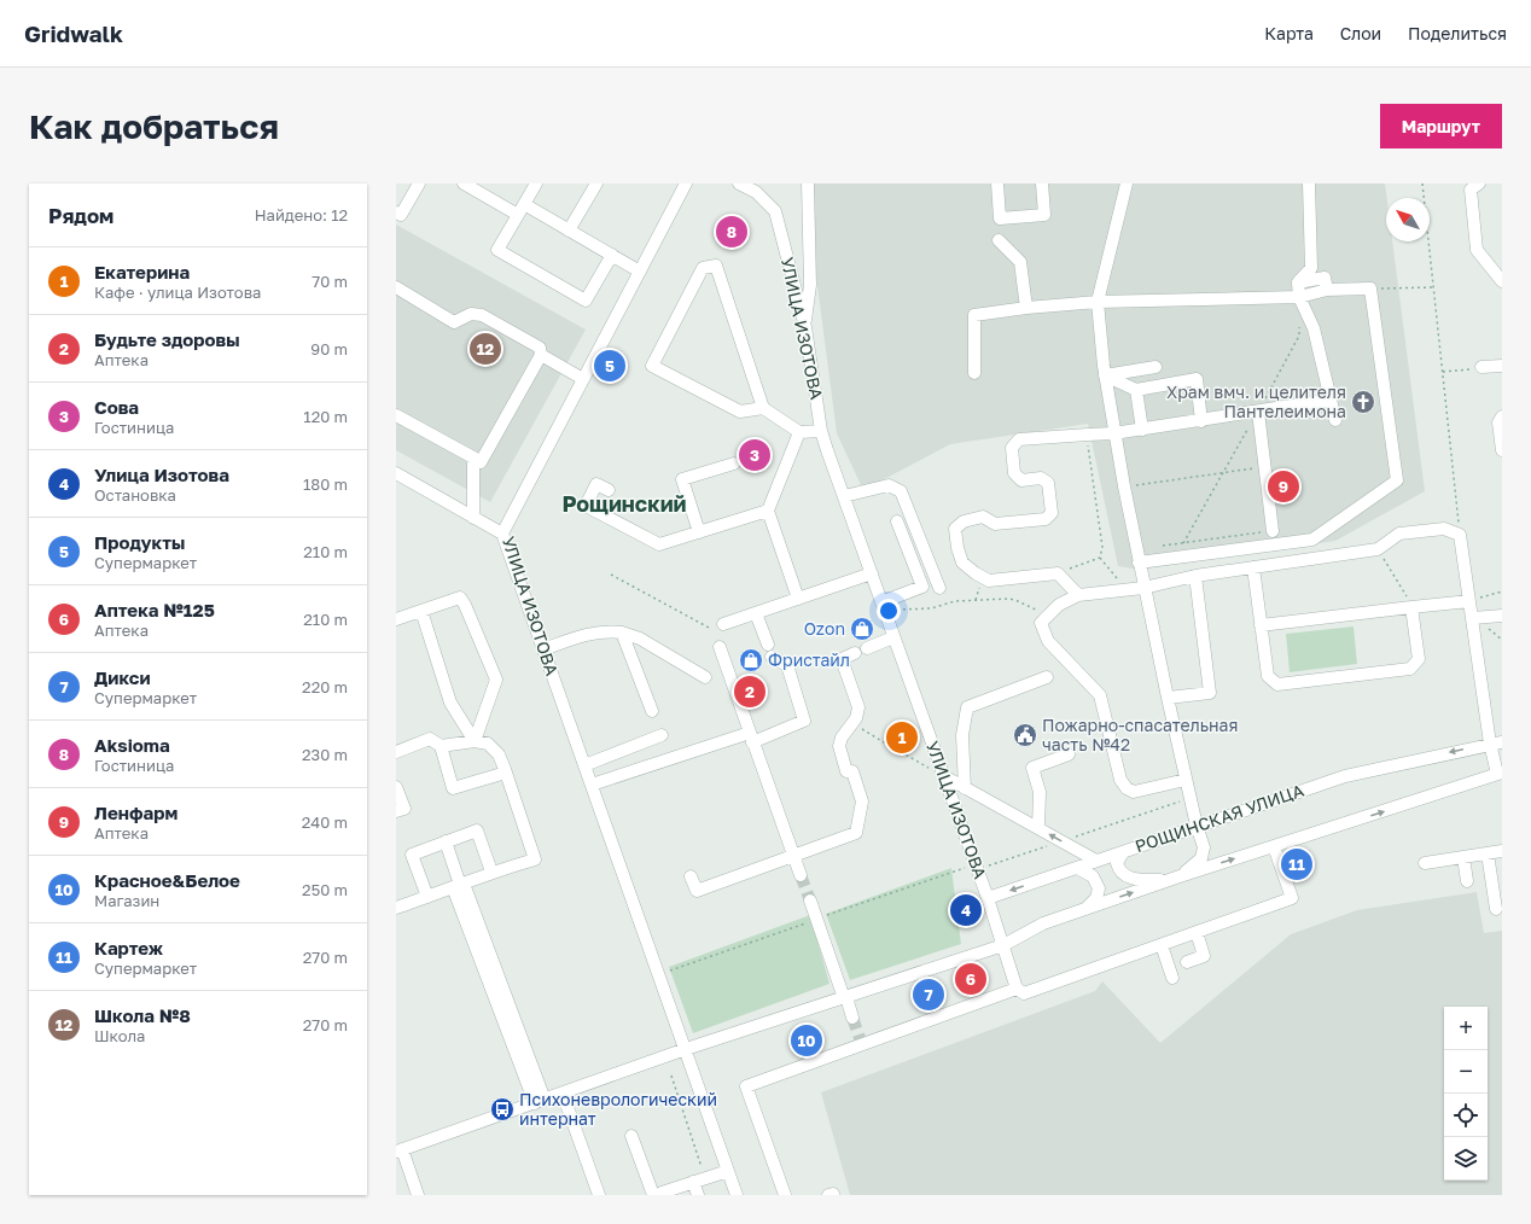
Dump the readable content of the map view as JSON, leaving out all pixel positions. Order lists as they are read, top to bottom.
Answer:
{
  "streets": {
    "street": ["УЛИЦА ИЗОТОВА", "РОЩИНСКАЯ УЛИЦА"]
  },
  "crossings": [
    ["УЛИЦА ИЗОТОВА", "РОЩИНСКАЯ УЛИЦА"]
  ],
  "districts": ["Рощинский"],
  "places": {
    "church": ["Храм вмч. и целителя Пантелеимона"],
    "shop": ["Ozon", "Фристайл"],
    "public building": ["Пожарно-спасательная часть №42"],
    "bus stop": ["Психоневрологический интернат"]
  },
  "north": "top left",
  "page": {
    "header": "Gridwalk",
    "nav": ["Карта", "Слои", "Поделиться"],
    "buttons": "Маршрут",
    "title": "Как добраться",
    "heading": ["Рядом", "Найдено: 12"],
    "pins": [
      "8",
      "12",
      "5",
      "3",
      "9",
      "2",
      "1",
      "11",
      "4",
      "6",
      "7",
      "10"
    ],
    "list": [
      {
        "mark": "1",
        "name": "Екатерина",
        "note": "Кафе · улица Изотова",
        "value": "70 m"
      },
      {
        "mark": "2",
        "name": "Будьте здоровы",
        "note": "Аптека",
        "value": "90 m"
      },
      {
        "mark": "3",
        "name": "Сова",
        "note": "Гостиница",
        "value": "120 m"
      },
      {
        "mark": "4",
        "name": "Улица Изотова",
        "note": "Остановка",
        "value": "180 m"
      },
      {
        "mark": "5",
        "name": "Продукты",
        "note": "Супермаркет",
        "value": "210 m"
      },
      {
        "mark": "6",
        "name": "Аптека №125",
        "note": "Аптека",
        "value": "210 m"
      },
      {
        "mark": "7",
        "name": "Дикси",
        "note": "Супермаркет",
        "value": "220 m"
      },
      {
        "mark": "8",
        "name": "Aksioma",
        "note": "Гостиница",
        "value": "230 m"
      },
      {
        "mark": "9",
        "name": "Ленфарм",
        "note": "Аптека",
        "value": "240 m"
      },
      {
        "mark": "10",
        "name": "Красное&Белое",
        "note": "Магазин",
        "value": "250 m"
      },
      {
        "mark": "11",
        "name": "Картеж",
        "note": "Супермаркет",
        "value": "270 m"
      },
      {
        "mark": "12",
        "name": "Школа №8",
        "note": "Школа",
        "value": "270 m"
      }
    ],
    "map_buttons": ["+", "−"]
  }
}
